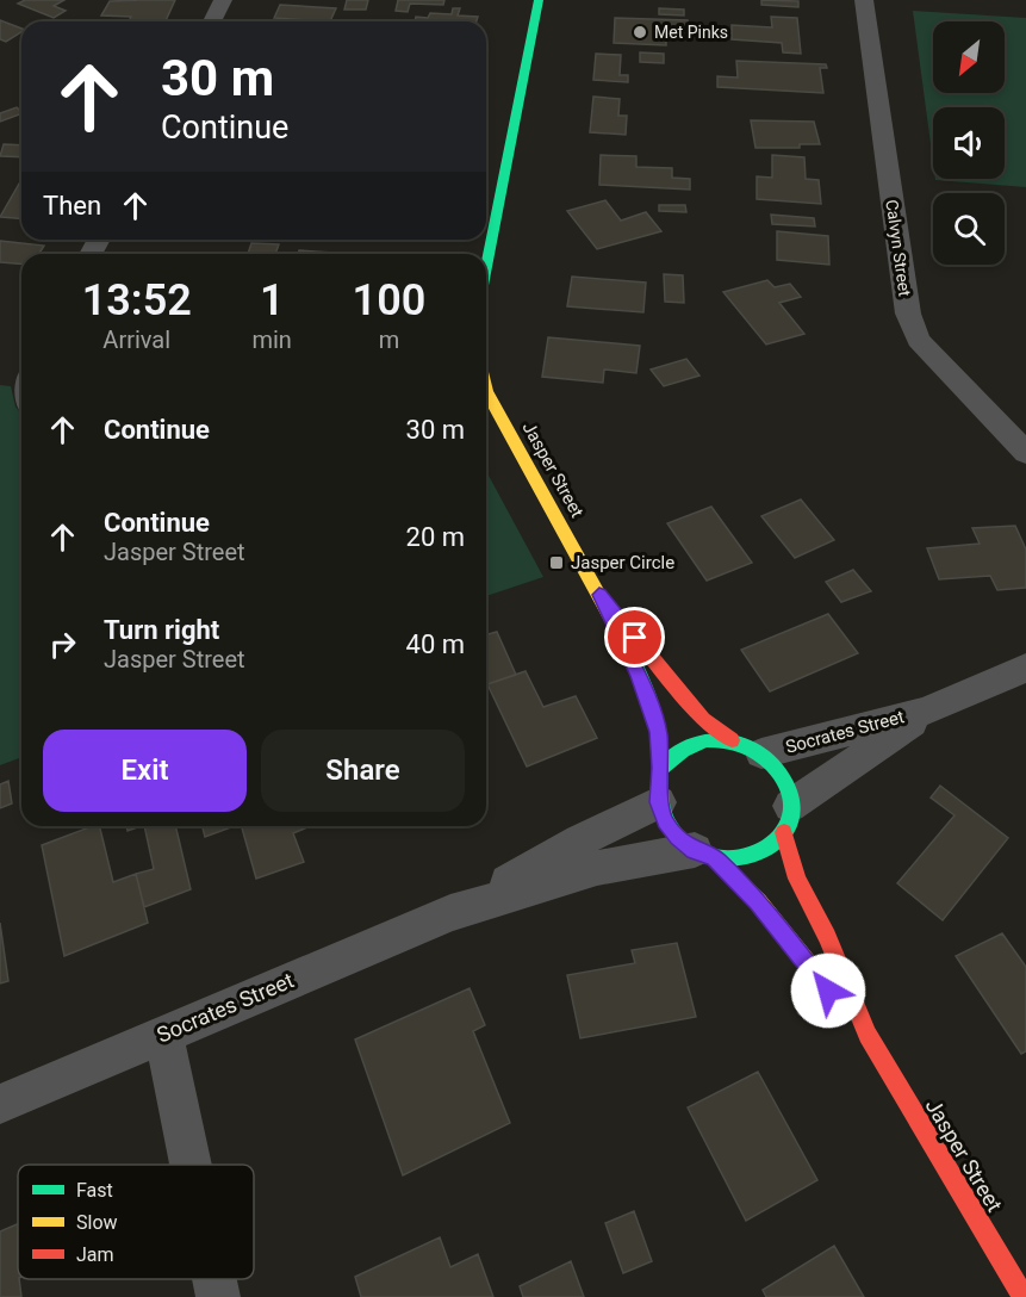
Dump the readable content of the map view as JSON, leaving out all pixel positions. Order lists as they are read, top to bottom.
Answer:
{
  "streets": {
    "street": ["Calvyn Street", "Jasper Street", "Socrates Street"]
  },
  "crossings": [
    ["Jasper Street", "Socrates Street"]
  ],
  "places": {
    "other": ["Met Pinks"],
    "transit": ["Jasper Circle"]
  },
  "legend": ["Fast", "Slow", "Jam"],
  "north": "bottom left",
  "page": {
    "turn": ["30 m", "Continue"],
    "then": "Then",
    "eta": [
      "13:52",
      "Arrival",
      "1",
      "min",
      "100",
      "m"
    ],
    "list": [
      {
        "name": "Continue",
        "value": "30 m"
      },
      {
        "name": "Continue",
        "note": "Jasper Street",
        "value": "20 m"
      },
      {
        "name": "Turn right",
        "note": "Jasper Street",
        "value": "40 m"
      }
    ],
    "buttons": ["Exit", "Share"]
  }
}
